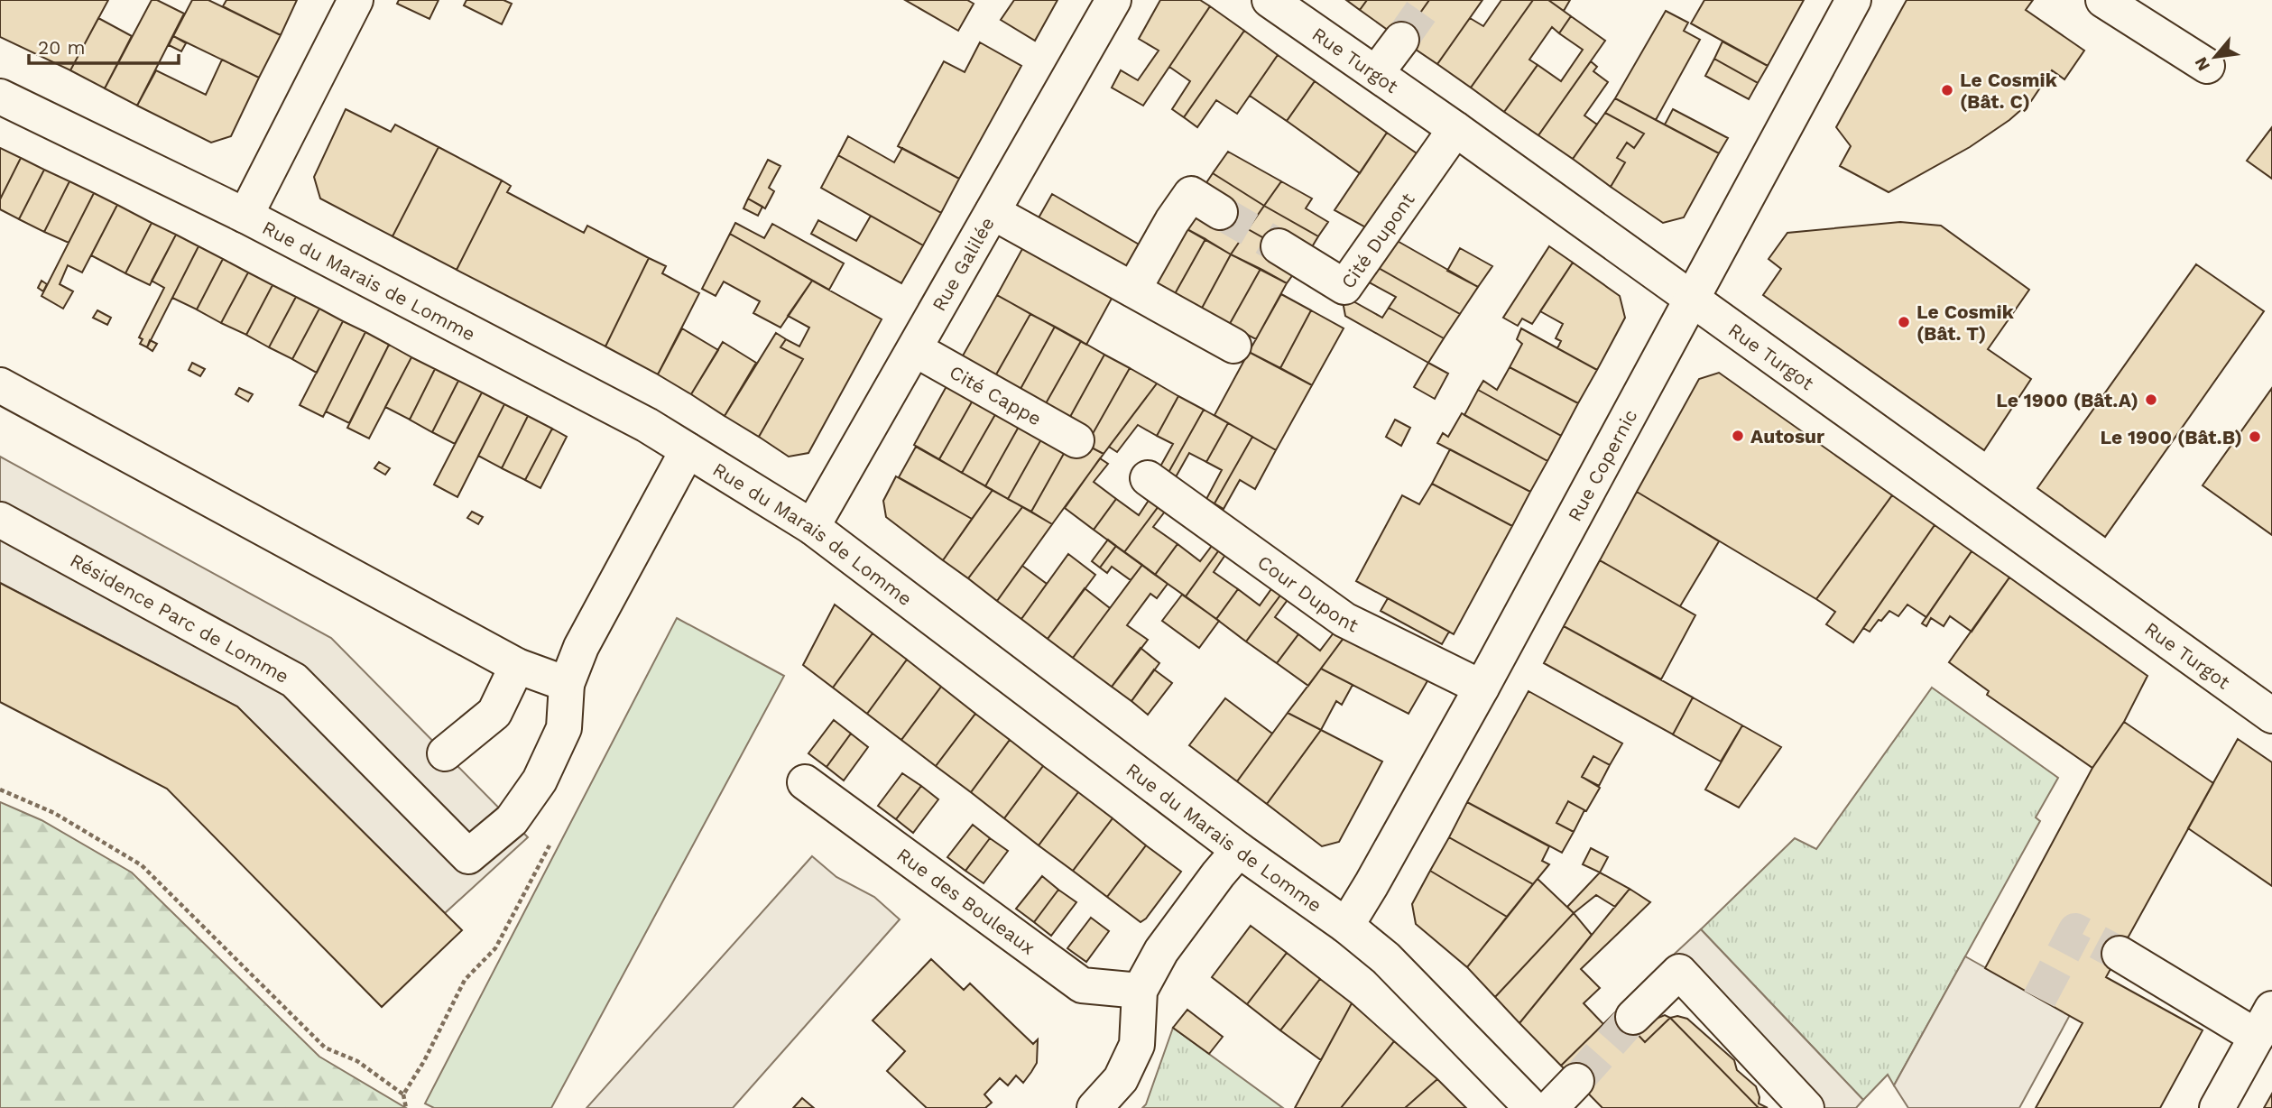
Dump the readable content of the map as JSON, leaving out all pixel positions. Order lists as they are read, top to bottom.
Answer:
{
  "streets": {
    "street": [
      "Rue Turgot",
      "Cité Dupont",
      "Rue Galilée",
      "Rue du Marais de Lomme",
      "Cité Cappe",
      "Rue Copernic",
      "Cour Dupont",
      "Résidence Parc de Lomme",
      "Rue des Bouleaux"
    ]
  },
  "crossings": [
    ["Rue Turgot", "Cité Dupont"],
    ["Rue Turgot", "Rue Copernic"],
    ["Rue Galilée", "Rue du Marais de Lomme"],
    ["Rue Galilée", "Cité Cappe"],
    ["Rue du Marais de Lomme", "Rue Copernic"],
    ["Rue du Marais de Lomme", "Résidence Parc de Lomme"],
    ["Rue Copernic", "Cour Dupont"]
  ],
  "places": [
    "Le Cosmik (Bât. C)",
    "Le Cosmik (Bât. T)",
    "Le 1900 (Bât.A)",
    "Autosur",
    "Le 1900 (Bât.B)"
  ],
  "scale_bar": "20 m",
  "north": "bottom left"
}
